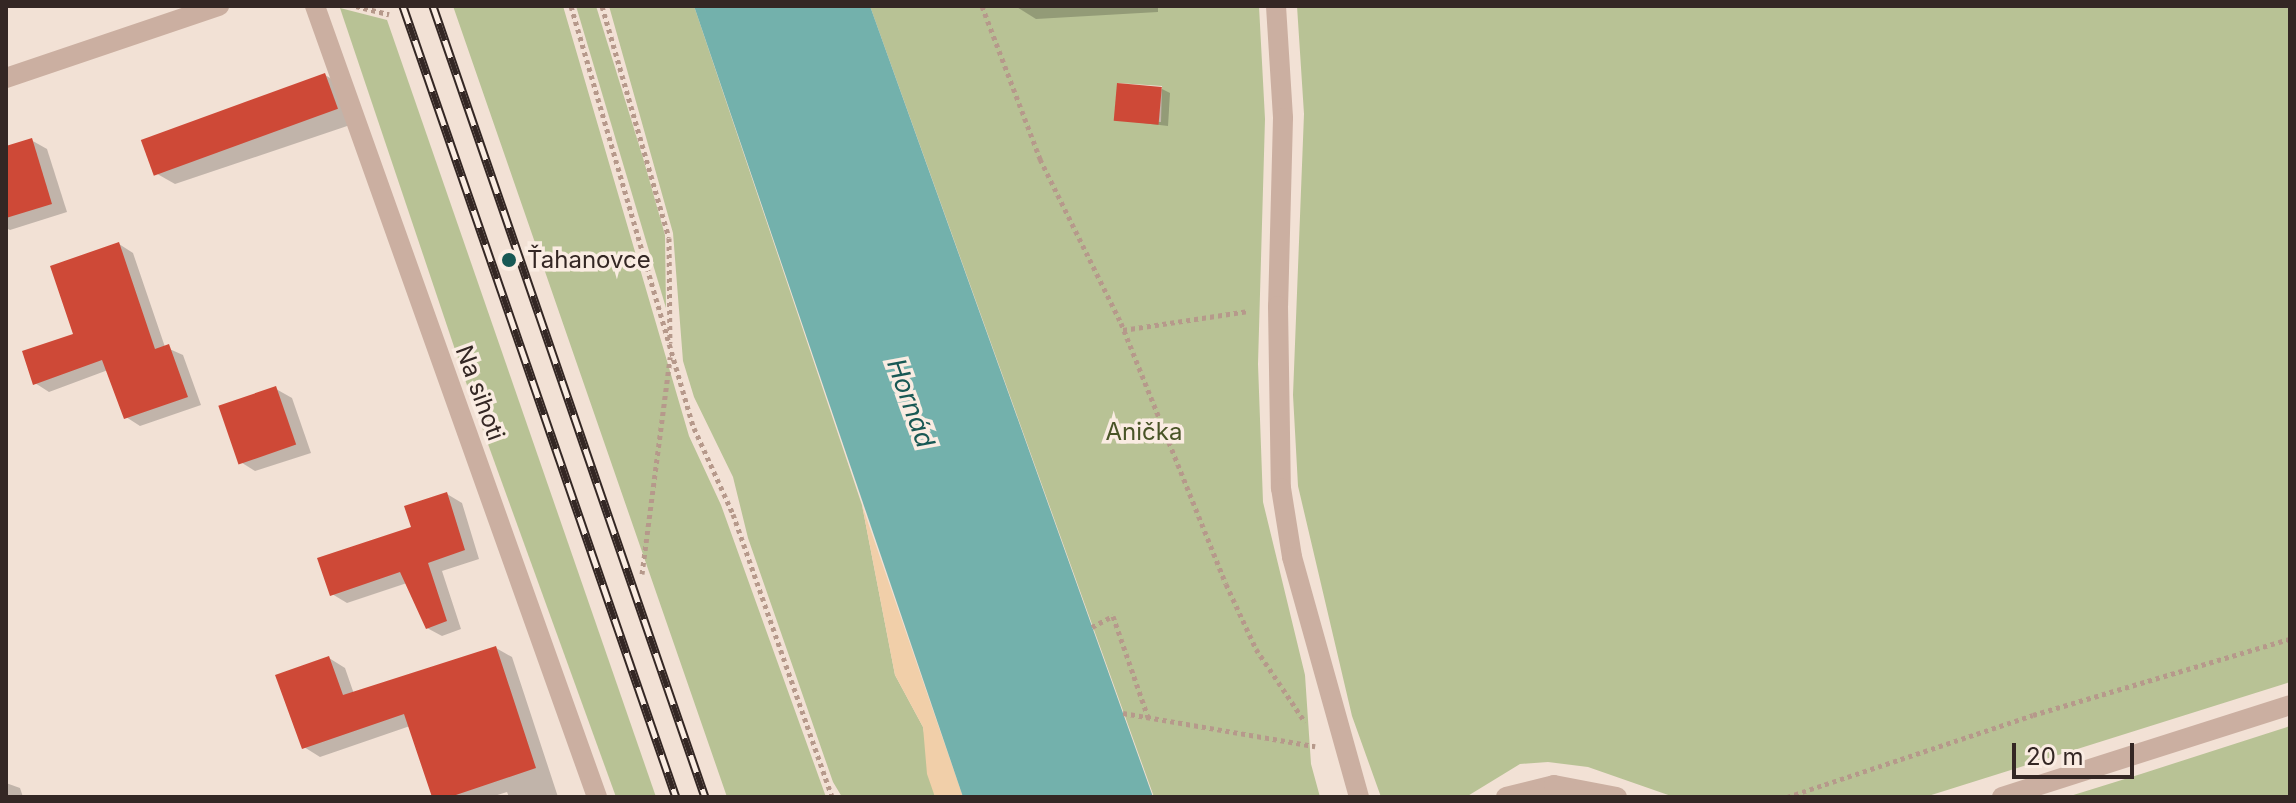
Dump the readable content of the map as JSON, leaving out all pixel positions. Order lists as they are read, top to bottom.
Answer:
{
  "streets": {
    "street": ["Na sihoti"]
  },
  "water": ["Hornád"],
  "parks": ["Anička"],
  "places": ["Ťahanovce"],
  "scale_bar": "20 m"
}
